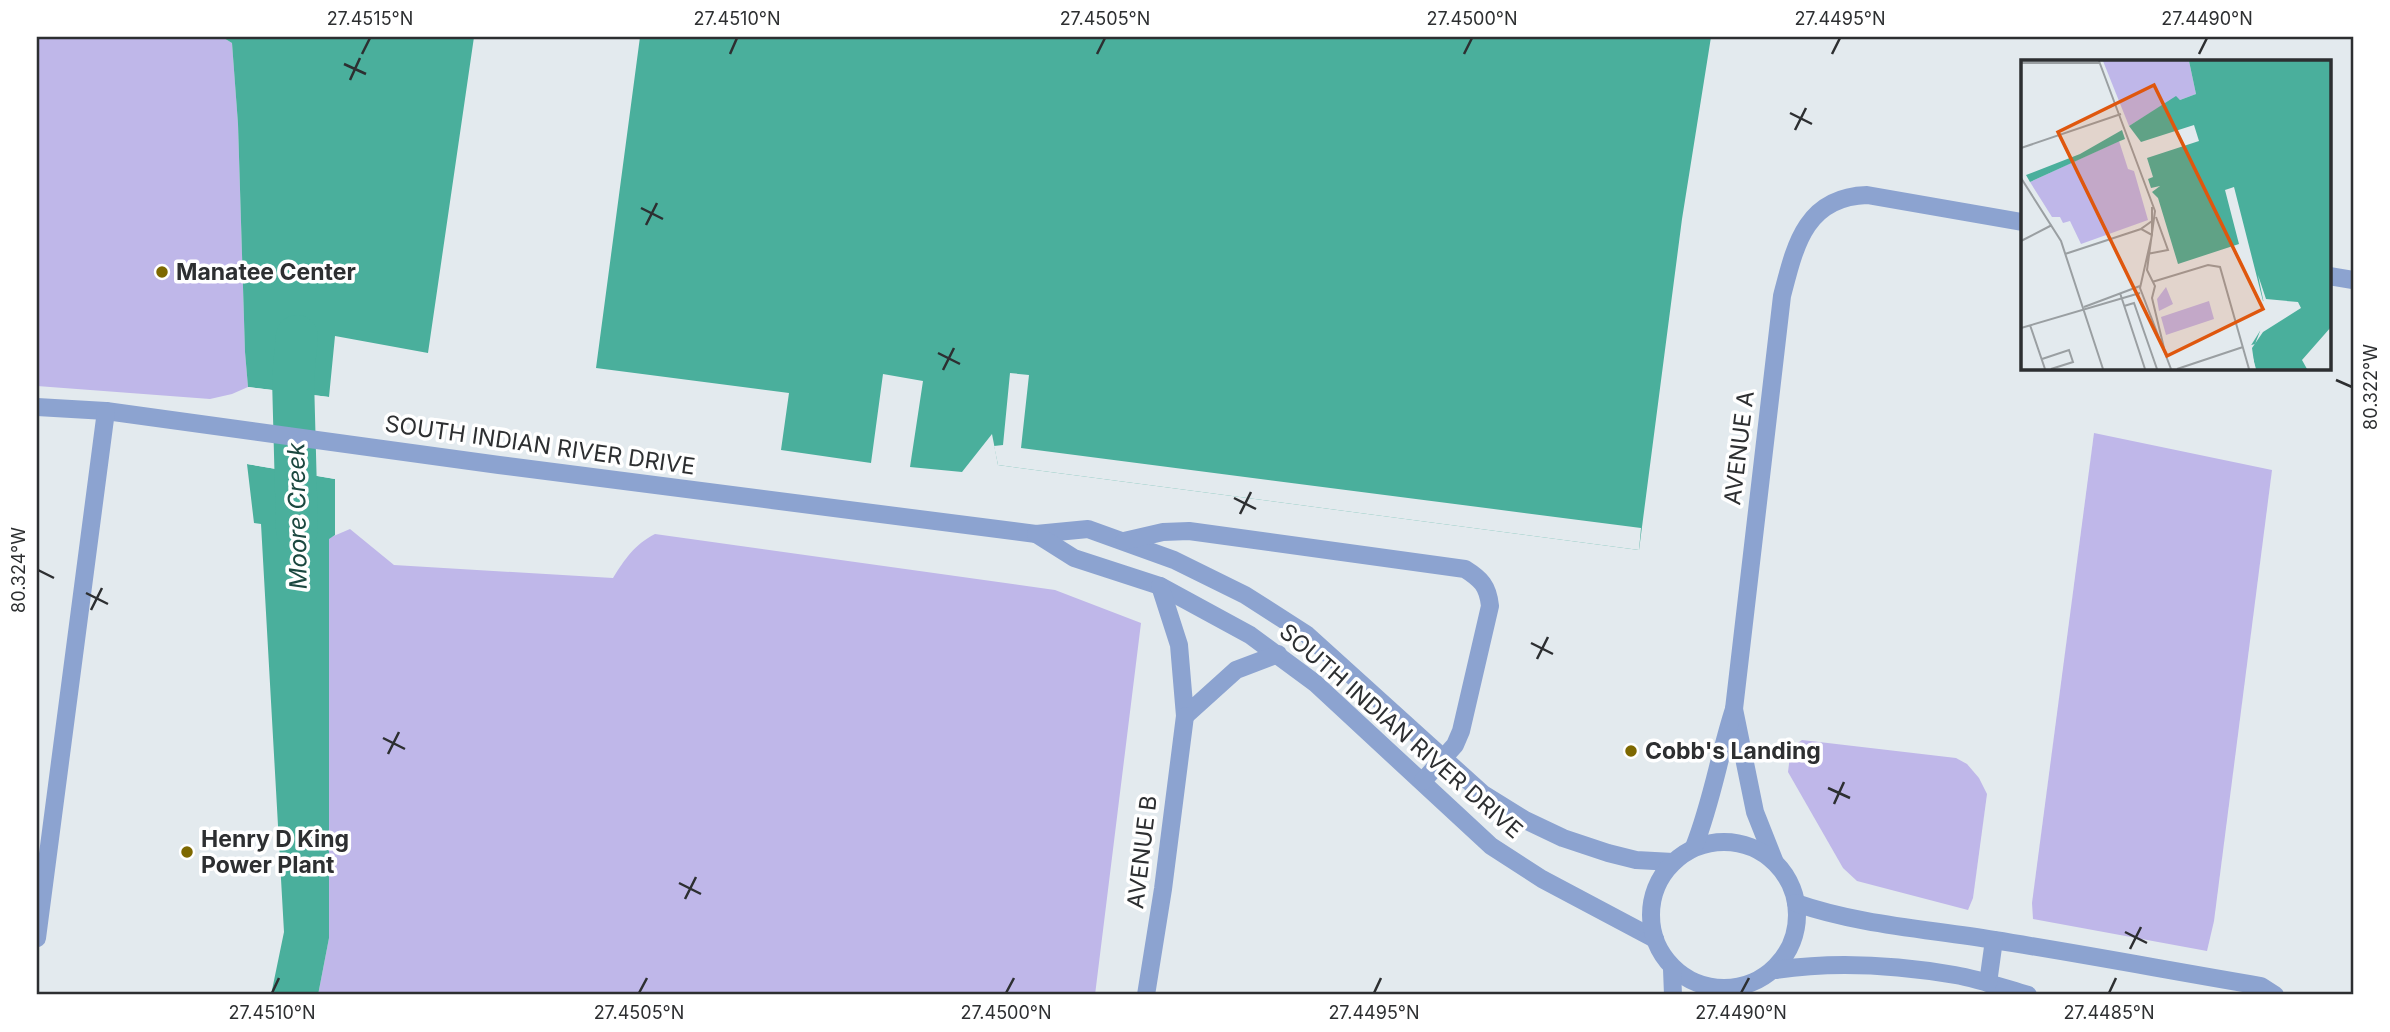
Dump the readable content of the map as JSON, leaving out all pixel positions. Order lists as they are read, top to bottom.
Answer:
{
  "streets": {
    "street": ["SOUTH INDIAN RIVER DRIVE", "AVENUE A", "AVENUE B"]
  },
  "crossings": [
    ["SOUTH INDIAN RIVER DRIVE", "AVENUE A"],
    ["SOUTH INDIAN RIVER DRIVE", "AVENUE B"]
  ],
  "water": ["Moore Creek"],
  "places": ["Manatee Center", "Cobb's Landing", "Henry D King Power Plant"],
  "coordinates": [
    "27.4515°N",
    "27.4510°N",
    "27.4505°N",
    "27.4500°N",
    "27.4495°N",
    "27.4490°N",
    "80.322°W",
    "80.324°W",
    "27.4485°N"
  ]
}
